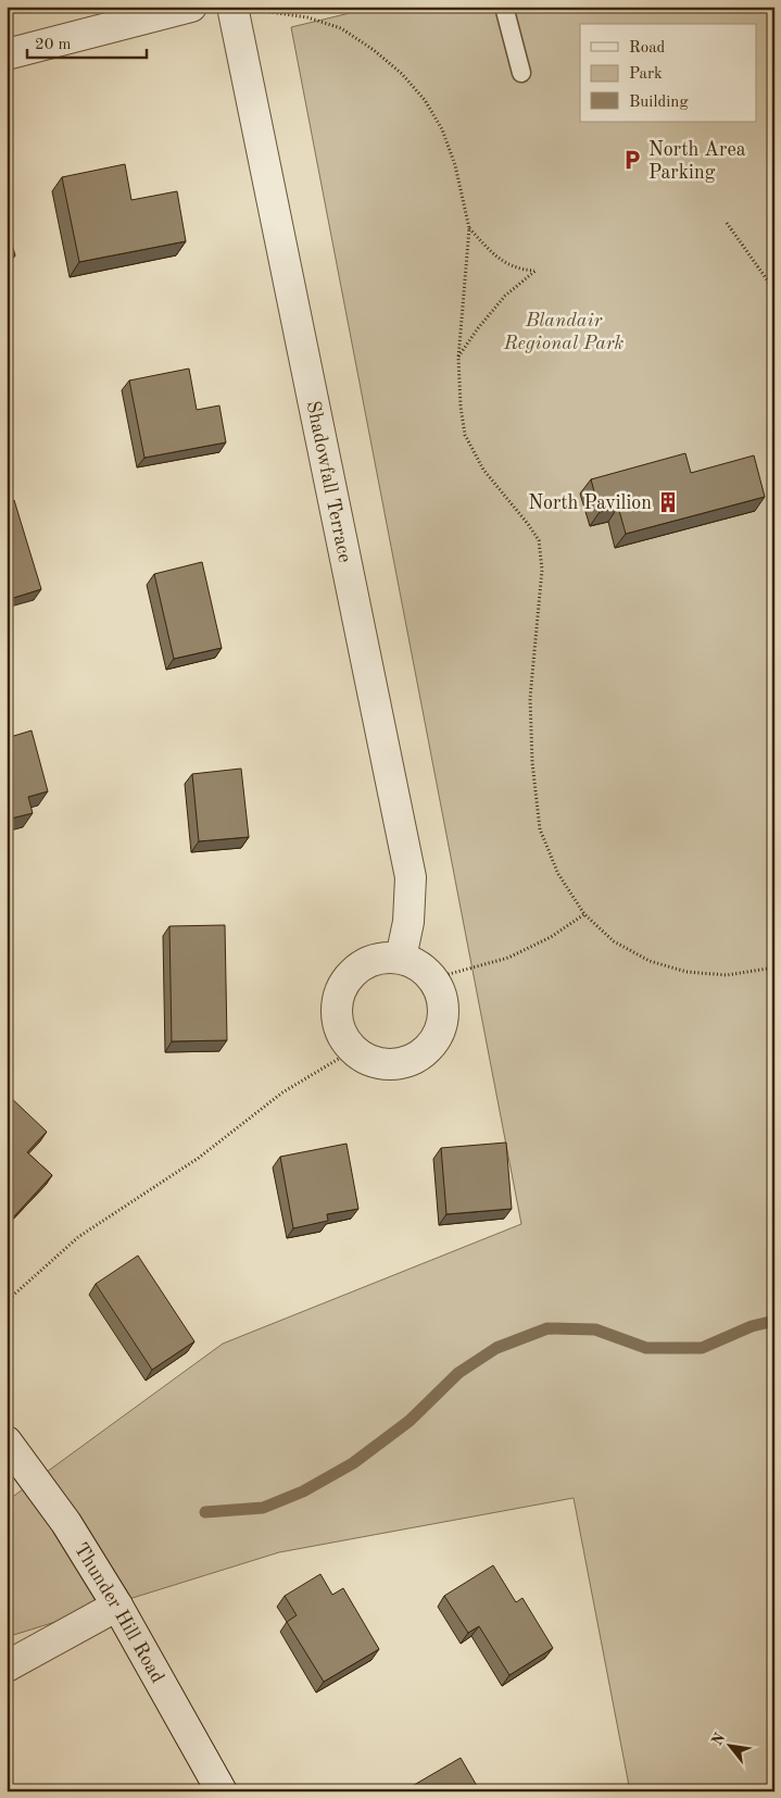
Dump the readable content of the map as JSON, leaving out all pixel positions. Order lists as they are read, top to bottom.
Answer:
{
  "streets": {
    "street": ["Shadowfall Terrace", "Thunder Hill Road"]
  },
  "parks": ["Blandair Regional Park"],
  "places": {
    "parking": ["North Area Parking"],
    "building": ["North Pavilion"]
  },
  "legend": ["Road", "Park", "Building"],
  "scale_bar": "20 m",
  "north": "top left"
}
